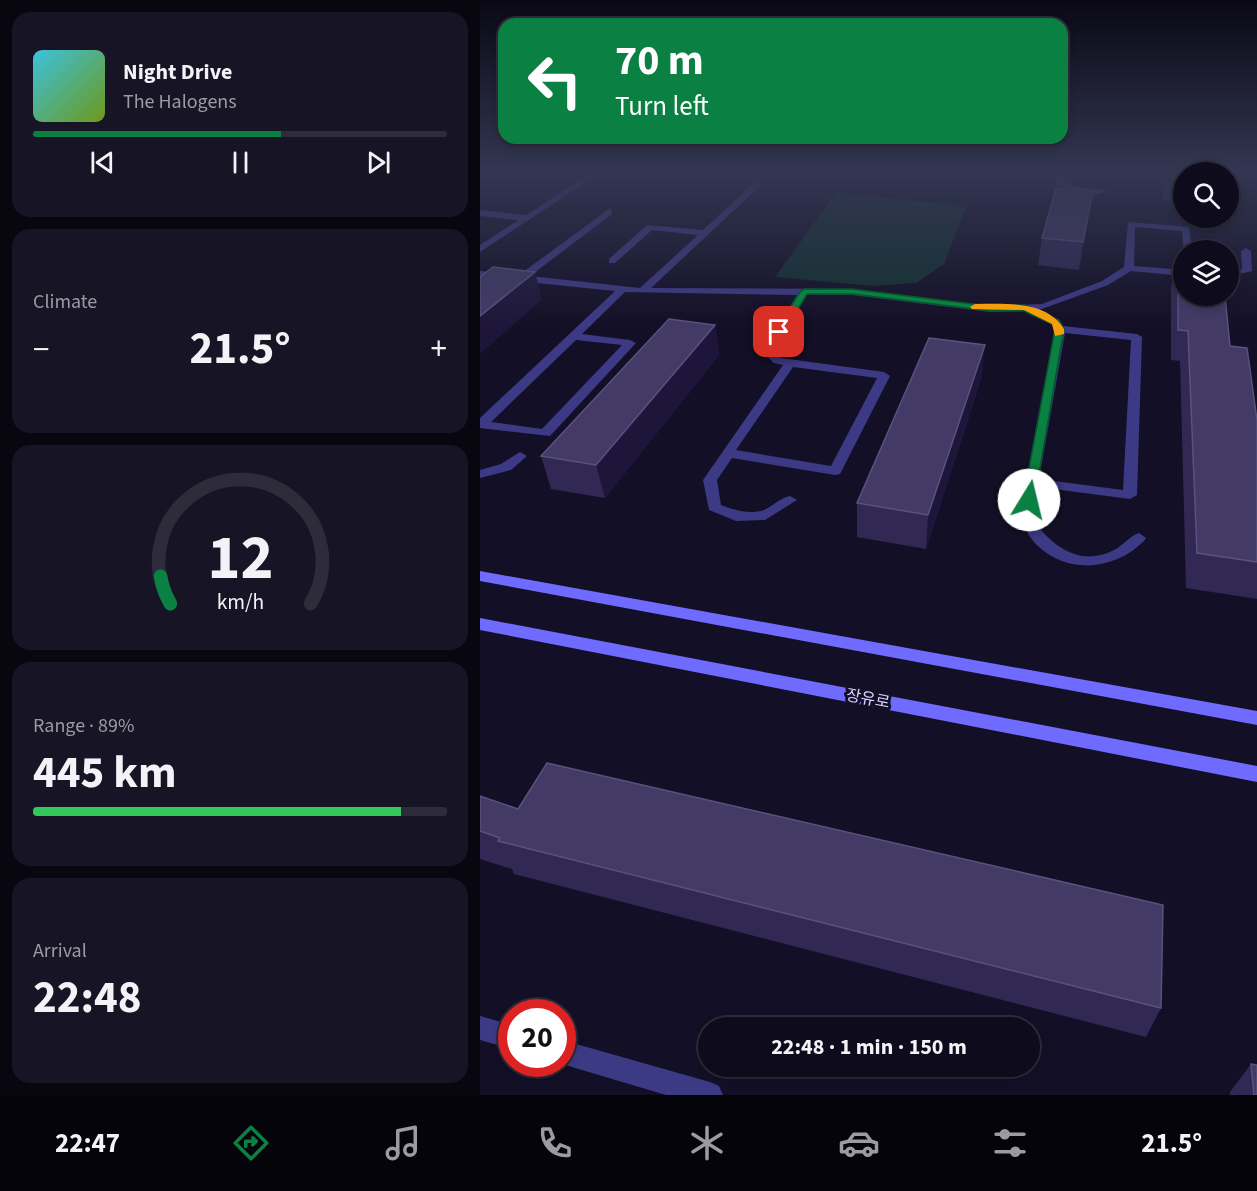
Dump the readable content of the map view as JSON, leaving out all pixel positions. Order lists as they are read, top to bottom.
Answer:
{
  "streets": {
    "main road": ["장유로"]
  },
  "page": {
    "turn": ["70 m", "Turn left"],
    "song": ["Night Drive", "The Halogens"],
    "tile": [
      "Climate",
      ["Range · 89%", "445 km"],
      ["Arrival", "22:48"]
    ],
    "heat": ["−", "21.5°", "+"],
    "limit": "20",
    "trip": "22:48 · 1 min · 150 m",
    "tabs": ["22:47", "21.5°"],
    "gauge": ["12", "km/h"]
  }
}
